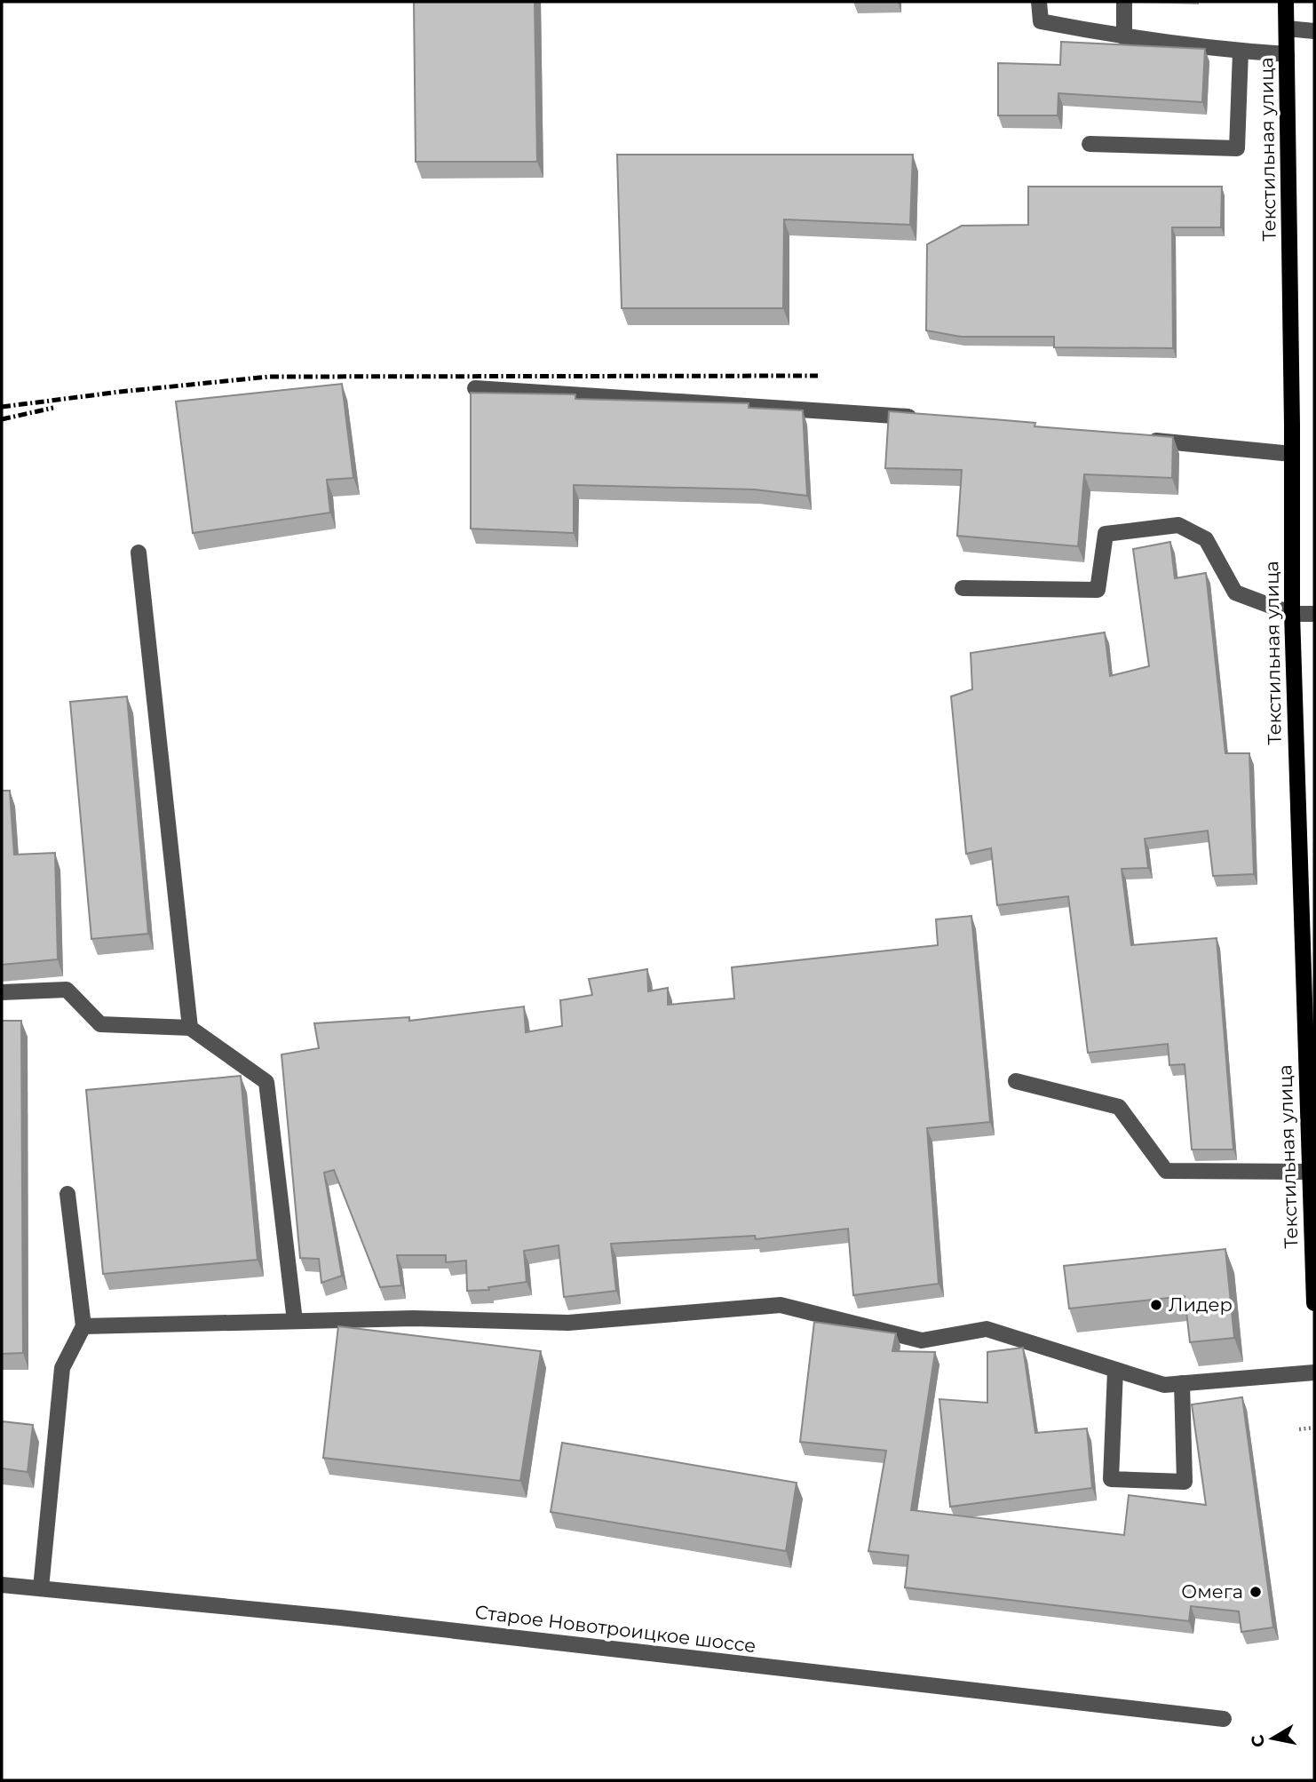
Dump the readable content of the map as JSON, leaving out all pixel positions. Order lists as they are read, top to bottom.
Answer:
{
  "streets": {
    "main road": ["Текстильная улица"],
    "street": ["Старое Новотроицкое шоссе"]
  },
  "places": ["Лидер", "Омега"],
  "north": "left"
}
